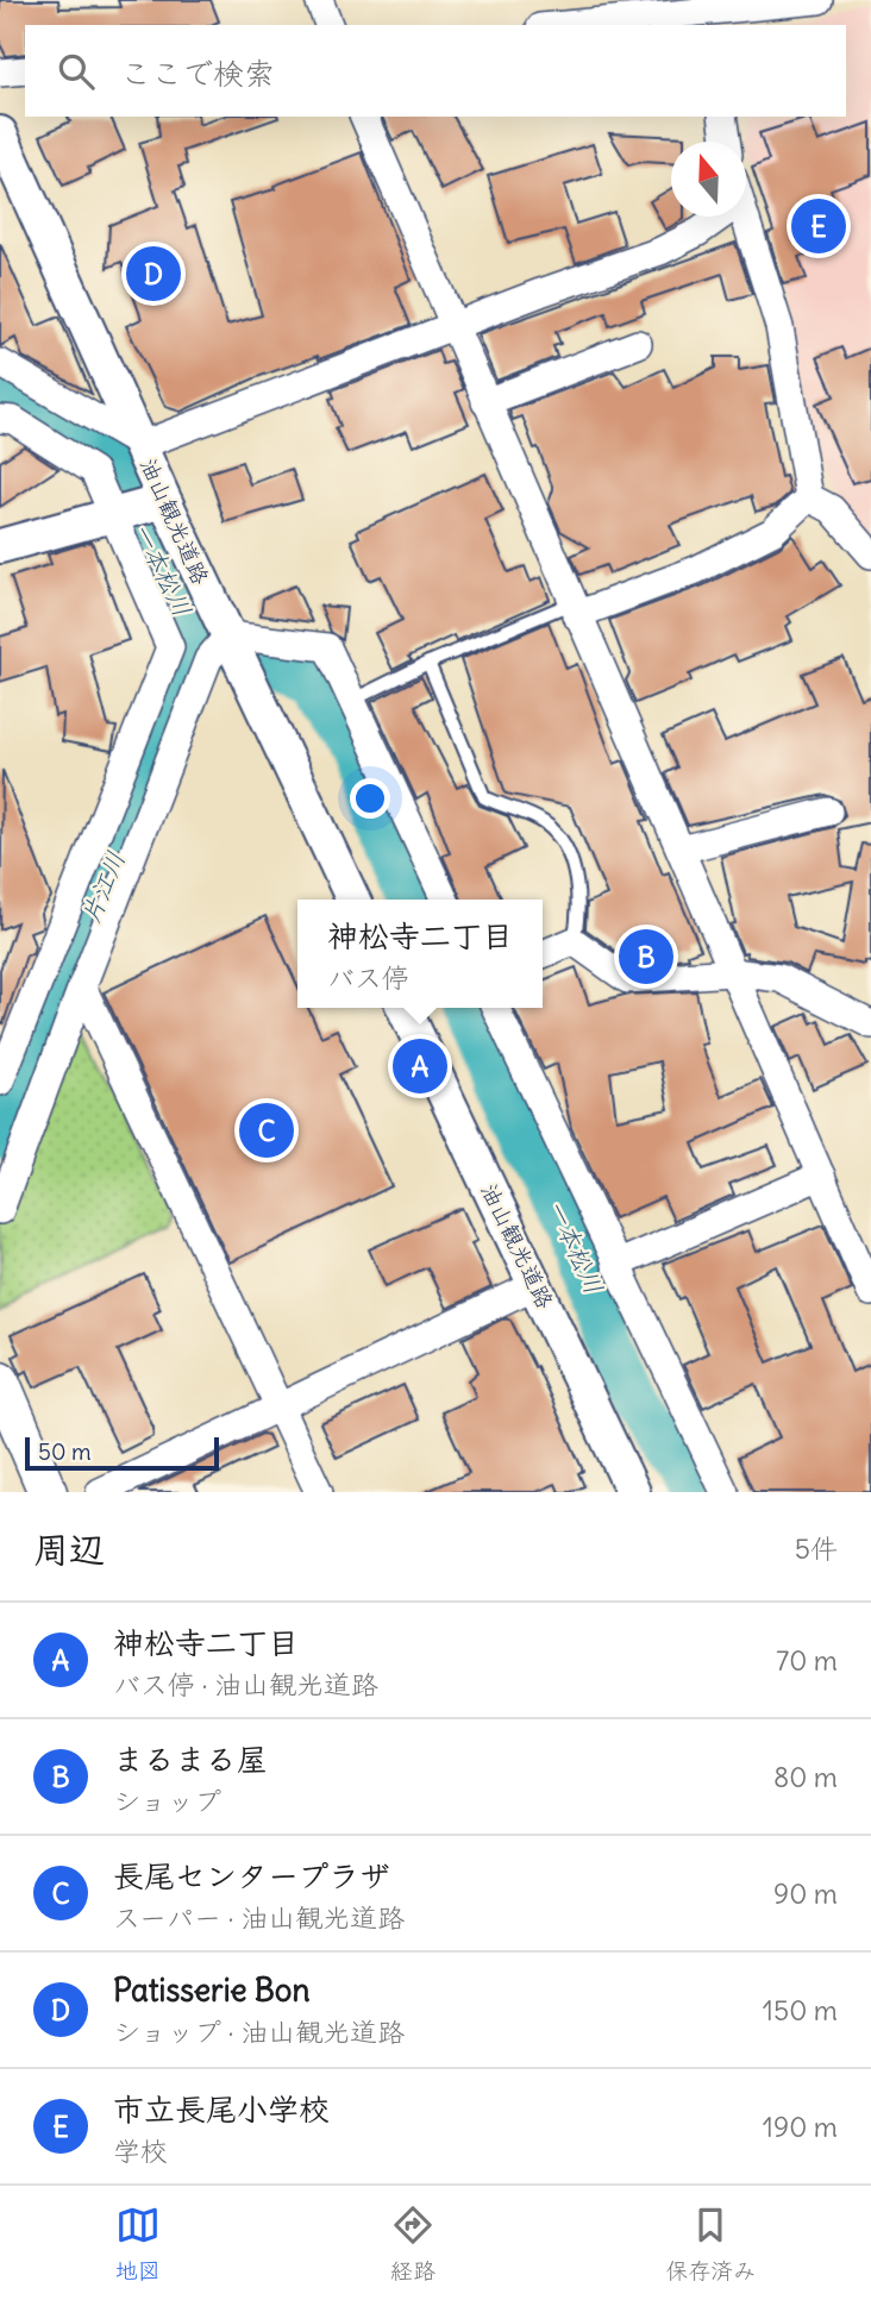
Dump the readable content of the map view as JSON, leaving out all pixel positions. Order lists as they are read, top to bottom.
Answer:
{
  "streets": {
    "street": ["油山観光道路"]
  },
  "water": ["一本松川", "片江川"],
  "scale_bar": "50 m",
  "north": "top",
  "page": {
    "search": "ここで検索",
    "pins": [
      "E",
      "D",
      "B",
      "A",
      "C"
    ],
    "popup": ["神松寺二丁目", "バス停"],
    "scale": "50 m",
    "heading": ["周辺", "5件"],
    "list": [
      {
        "mark": "A",
        "name": "神松寺二丁目",
        "note": "バス停 · 油山観光道路",
        "value": "70 m"
      },
      {
        "mark": "B",
        "name": "まるまる屋",
        "note": "ショップ",
        "value": "80 m"
      },
      {
        "mark": "C",
        "name": "長尾センタープラザ",
        "note": "スーパー · 油山観光道路",
        "value": "90 m"
      },
      {
        "mark": "D",
        "name": "Patisserie Bon",
        "note": "ショップ · 油山観光道路",
        "value": "150 m"
      },
      {
        "mark": "E",
        "name": "市立長尾小学校",
        "note": "学校",
        "value": "190 m"
      }
    ],
    "nav": ["地図", "経路", "保存済み"]
  }
}
